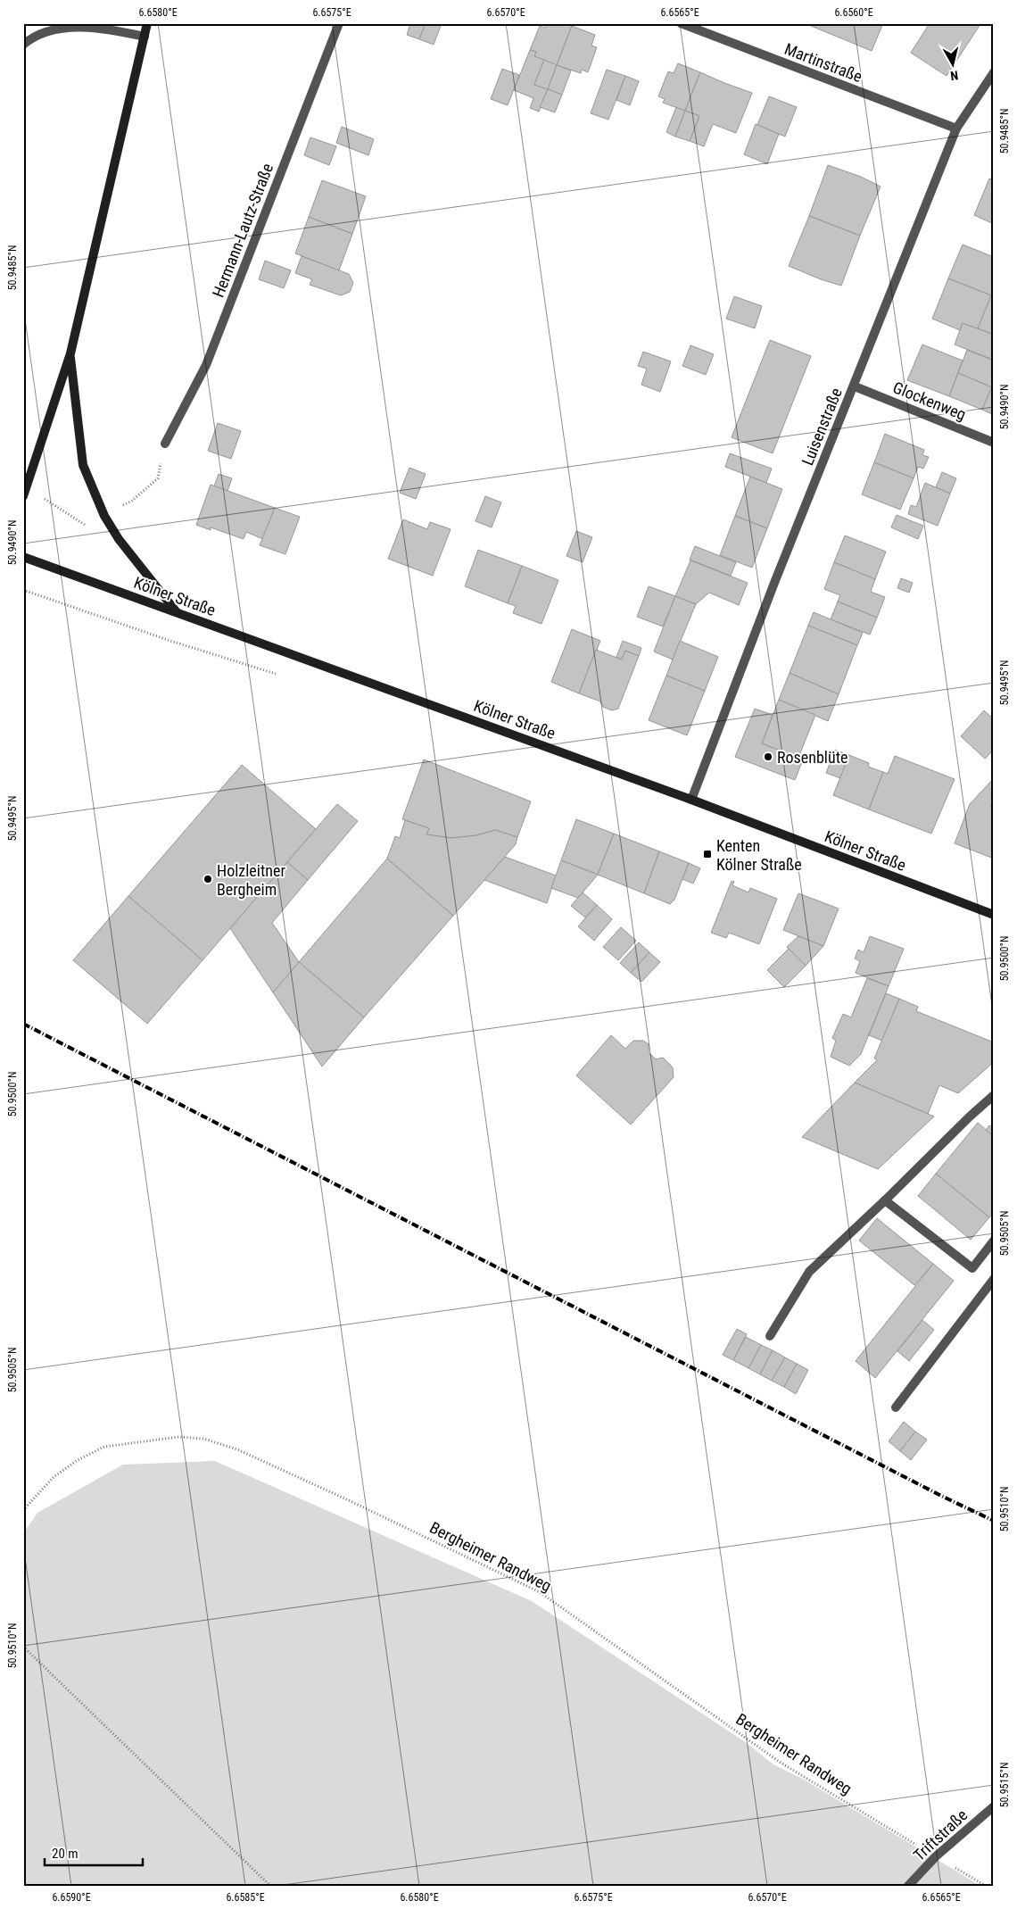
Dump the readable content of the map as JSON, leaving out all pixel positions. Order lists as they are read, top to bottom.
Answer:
{
  "streets": {
    "main road": ["Kölner Straße"],
    "street": [
      "Martinstraße",
      "Hermann-Lautz-Straße",
      "Glockenweg",
      "Luisenstraße",
      "Triftstraße"
    ],
    "path": ["Bergheimer Randweg"]
  },
  "crossings": [
    ["Martinstraße", "Luisenstraße"],
    ["Glockenweg", "Luisenstraße"],
    ["Luisenstraße", "Kölner Straße"],
    ["Bergheimer Randweg", "Triftstraße"]
  ],
  "places": {
    "other": ["Rosenblüte", "Holzleitner Bergheim"],
    "transit": ["Kenten Kölner Straße"]
  },
  "scale_bar": "20 m",
  "north": "bottom",
  "coordinates": [
    "6.6580°E",
    "6.6575°E",
    "6.6570°E",
    "6.6565°E",
    "6.6560°E",
    "50.9485°N",
    "50.9490°N",
    "50.9495°N",
    "50.9500°N",
    "50.9505°N",
    "50.9510°N",
    "50.9515°N",
    "6.6590°E",
    "6.6585°E"
  ]
}
